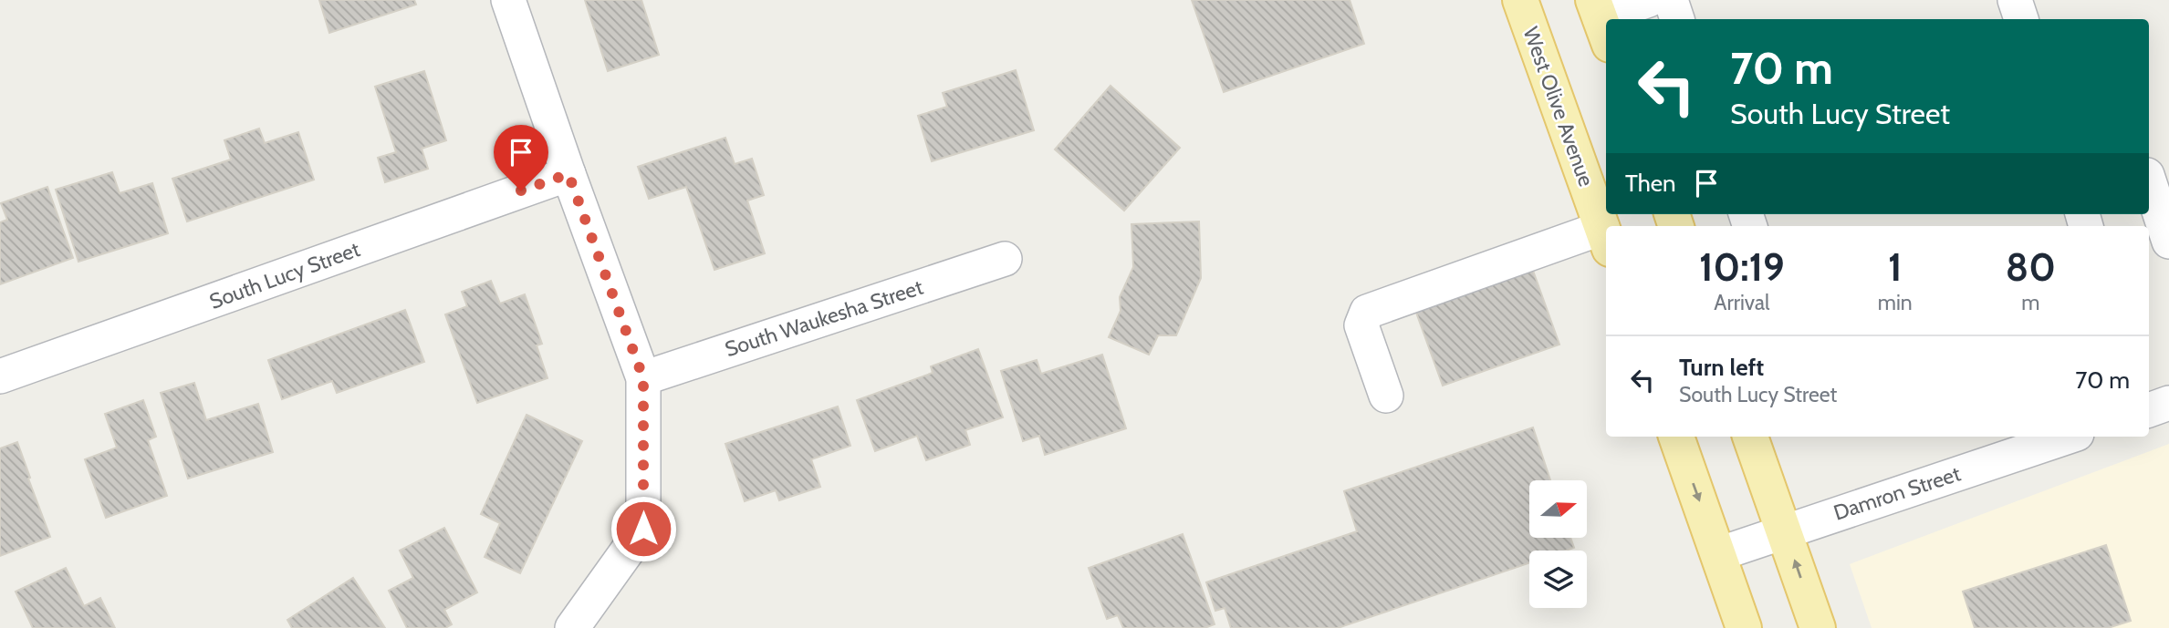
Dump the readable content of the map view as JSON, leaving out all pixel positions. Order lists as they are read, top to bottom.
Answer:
{
  "streets": {
    "main road": ["West Olive Avenue"],
    "street": ["South Lucy Street", "South Waukesha Street", "Damron Street"]
  },
  "north": "right",
  "page": {
    "turn": ["70 m", "South Lucy Street"],
    "then": "Then",
    "eta": [
      "10:19",
      "Arrival",
      "1",
      "min",
      "80",
      "m"
    ],
    "list": [
      {
        "name": "Turn left",
        "note": "South Lucy Street",
        "value": "70 m"
      }
    ]
  }
}
